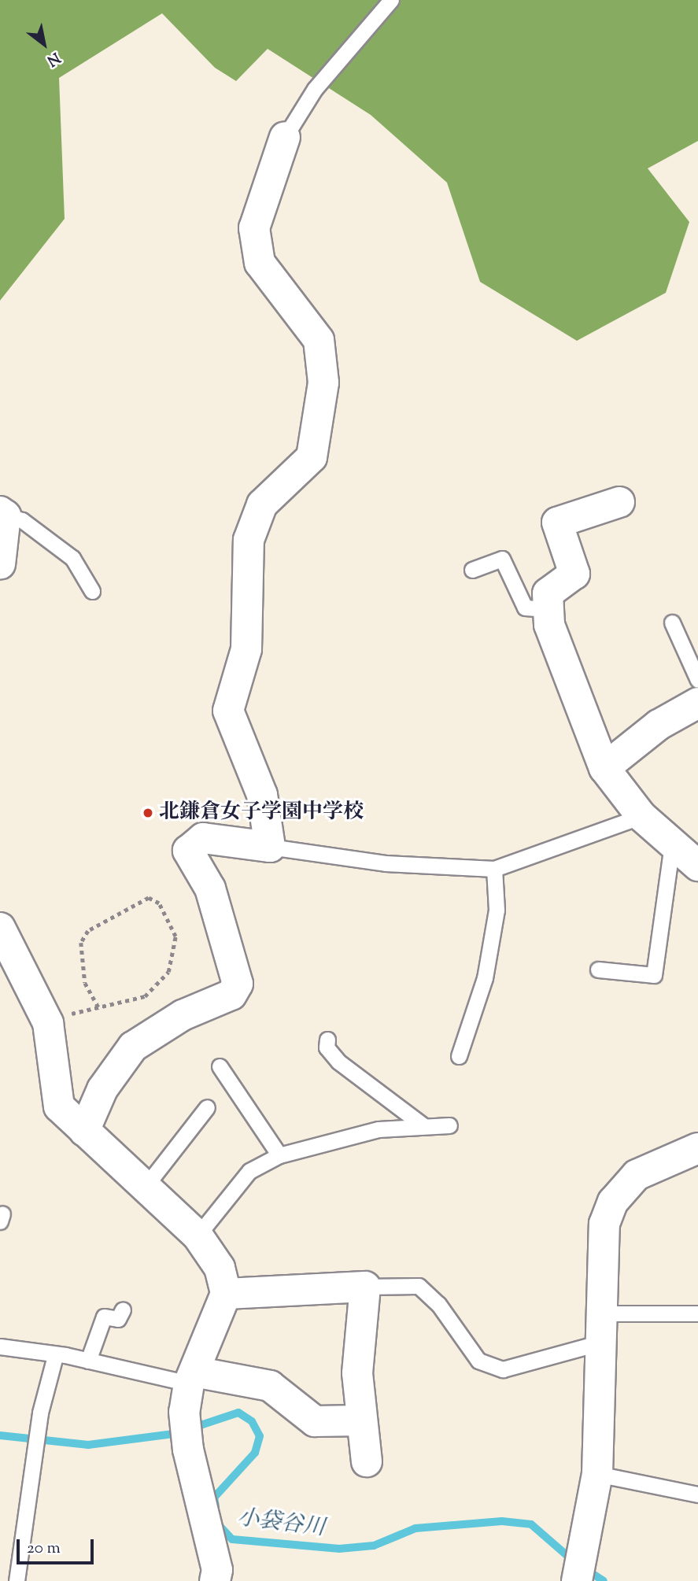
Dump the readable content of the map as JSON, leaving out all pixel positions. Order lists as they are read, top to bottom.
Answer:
{
  "water": ["小袋谷川"],
  "places": ["北鎌倉女子学園中学校"],
  "scale_bar": "20 m",
  "north": "bottom right"
}
